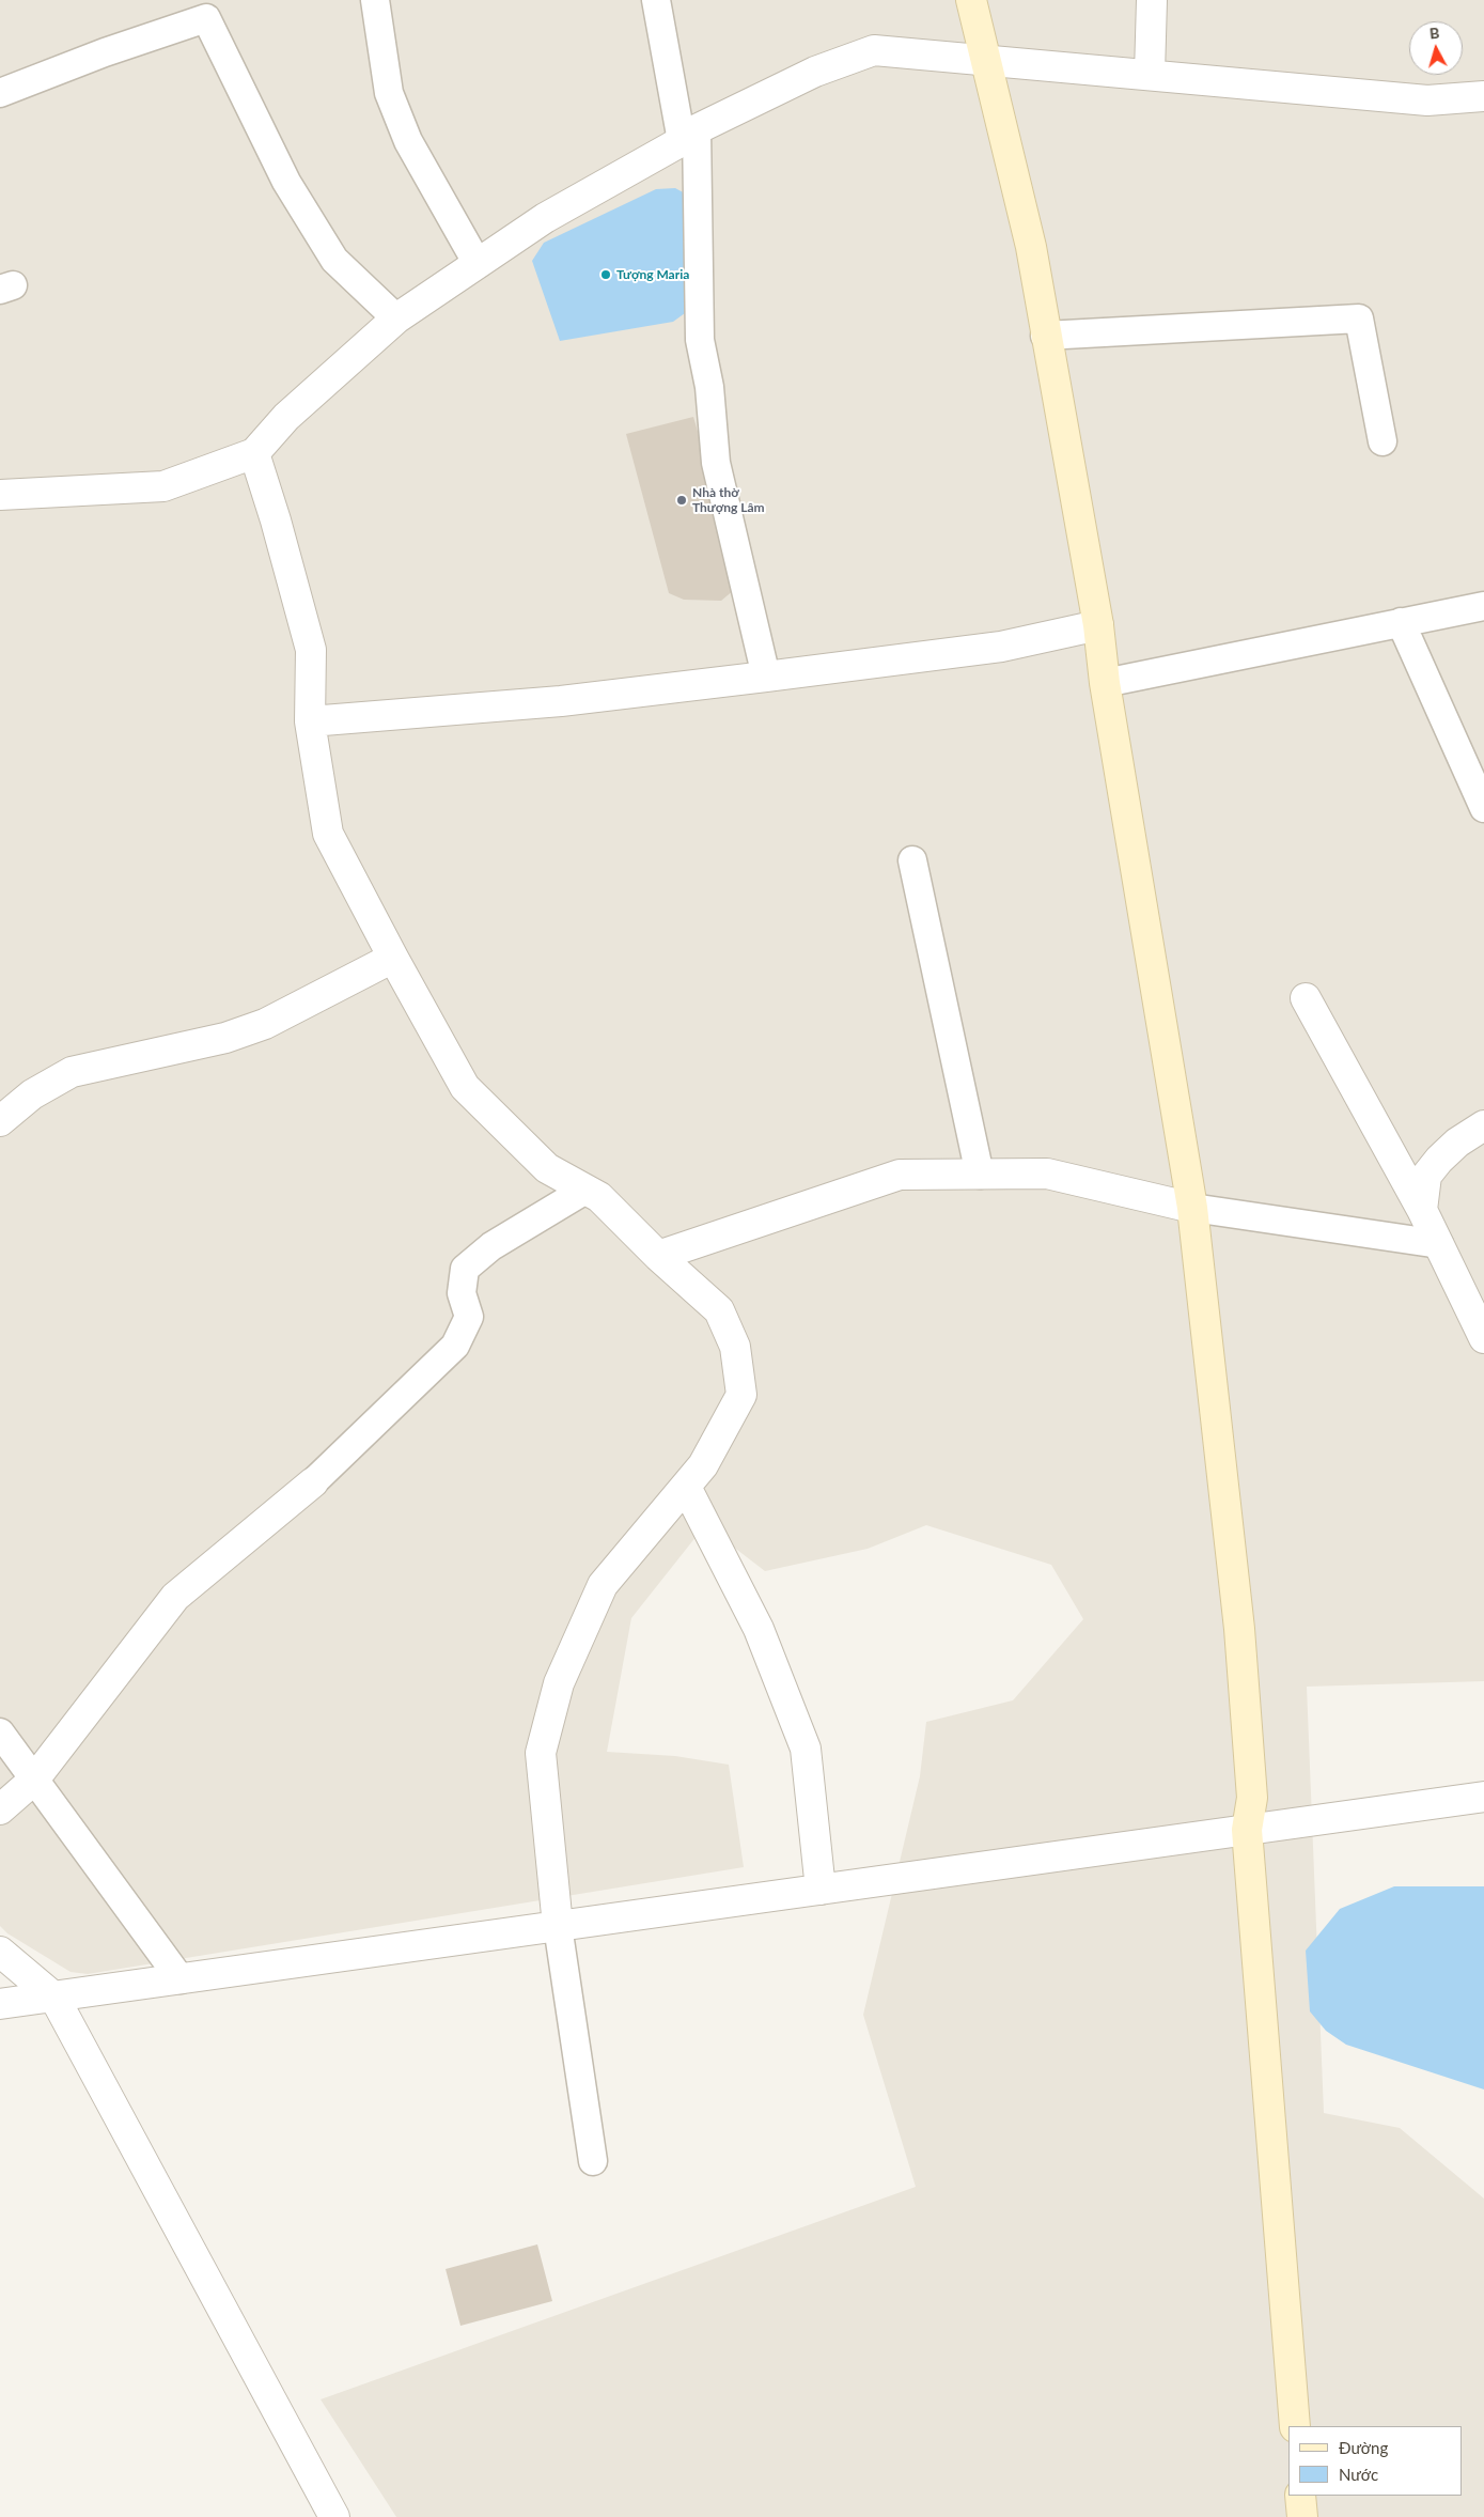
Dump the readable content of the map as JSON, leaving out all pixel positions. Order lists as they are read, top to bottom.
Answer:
{
  "places": ["Tượng Maria", "Nhà thờ Thượng Lâm"],
  "legend": ["Đường", "Nước"],
  "north": "top"
}
